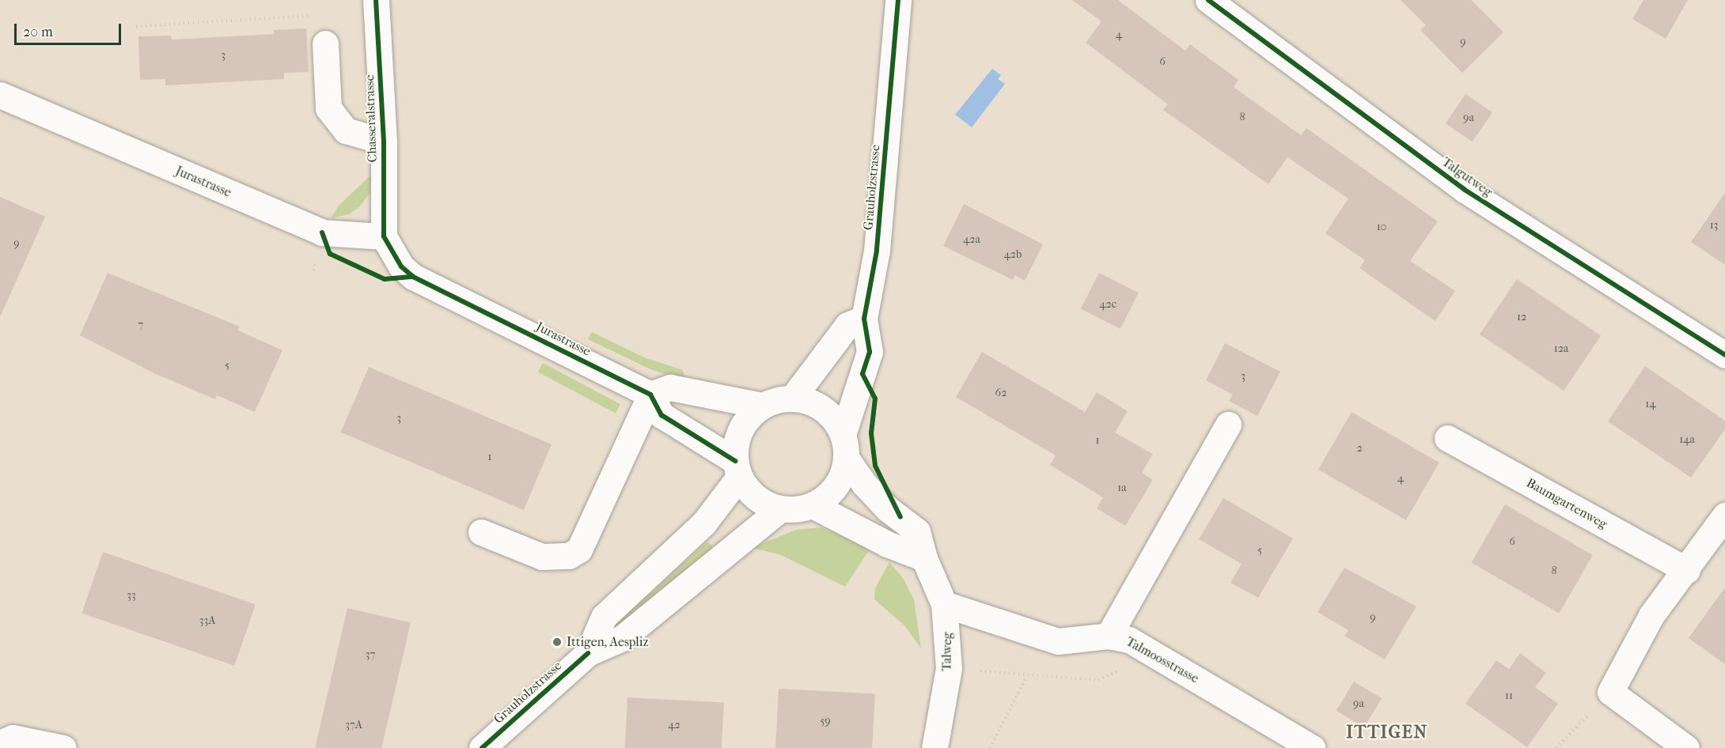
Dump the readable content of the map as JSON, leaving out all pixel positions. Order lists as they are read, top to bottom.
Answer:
{
  "streets": {
    "street": [
      "Chasseralstrasse",
      "Talgutweg",
      "Jurastrasse",
      "Grauholzstrasse",
      "Baumgartenweg",
      "Talweg",
      "Talmoosstrasse"
    ]
  },
  "crossings": [
    ["Chasseralstrasse", "Jurastrasse"],
    ["Grauholzstrasse", "Talweg"],
    ["Talweg", "Talmoosstrasse"]
  ],
  "districts": ["ITTIGEN"],
  "places": ["Ittigen, Aespliz"],
  "house_numbers": [
    "4",
    "9",
    "3",
    "6",
    "8",
    "9a",
    "13",
    "10",
    "42a",
    "9",
    "42b",
    "42c",
    "12",
    "7",
    "12a",
    "5",
    "3",
    "62",
    "14",
    "3",
    "14a",
    "1",
    "2",
    "1",
    "4",
    "1a",
    "6",
    "5",
    "8",
    "33",
    "9",
    "33A",
    "37",
    "11",
    "9a",
    "59",
    "37A",
    "42"
  ],
  "scale_bar": "20 m"
}
